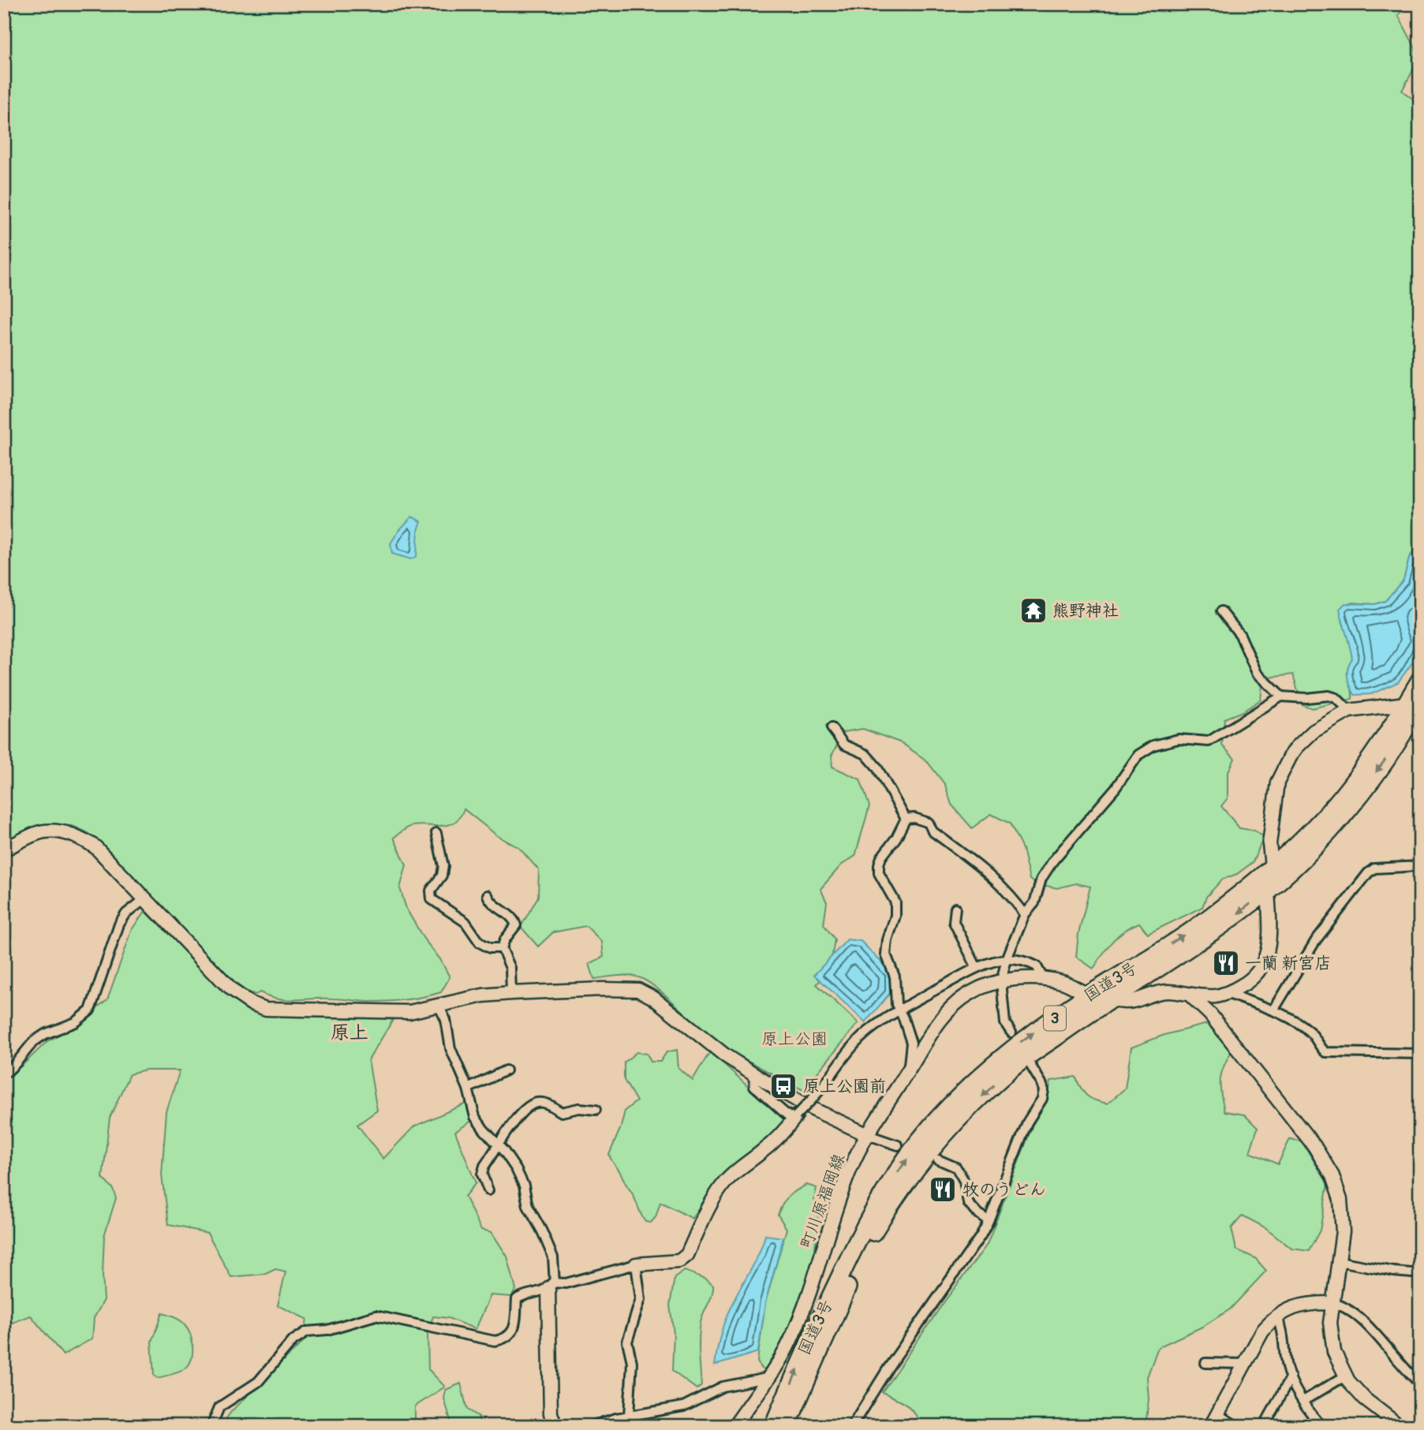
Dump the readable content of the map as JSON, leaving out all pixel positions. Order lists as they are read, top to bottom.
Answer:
{
  "streets": {
    "highway": ["国道3号", "3"],
    "street": ["町川原福岡線"]
  },
  "crossings": [
    ["国道3号", "町川原福岡線"]
  ],
  "districts": ["原上"],
  "parks": ["原上公園"],
  "places": {
    "temple": ["熊野神社"],
    "restaurant": ["一蘭 新宮店", "牧のうどん"],
    "bus stop": ["原上公園前"]
  }
}
